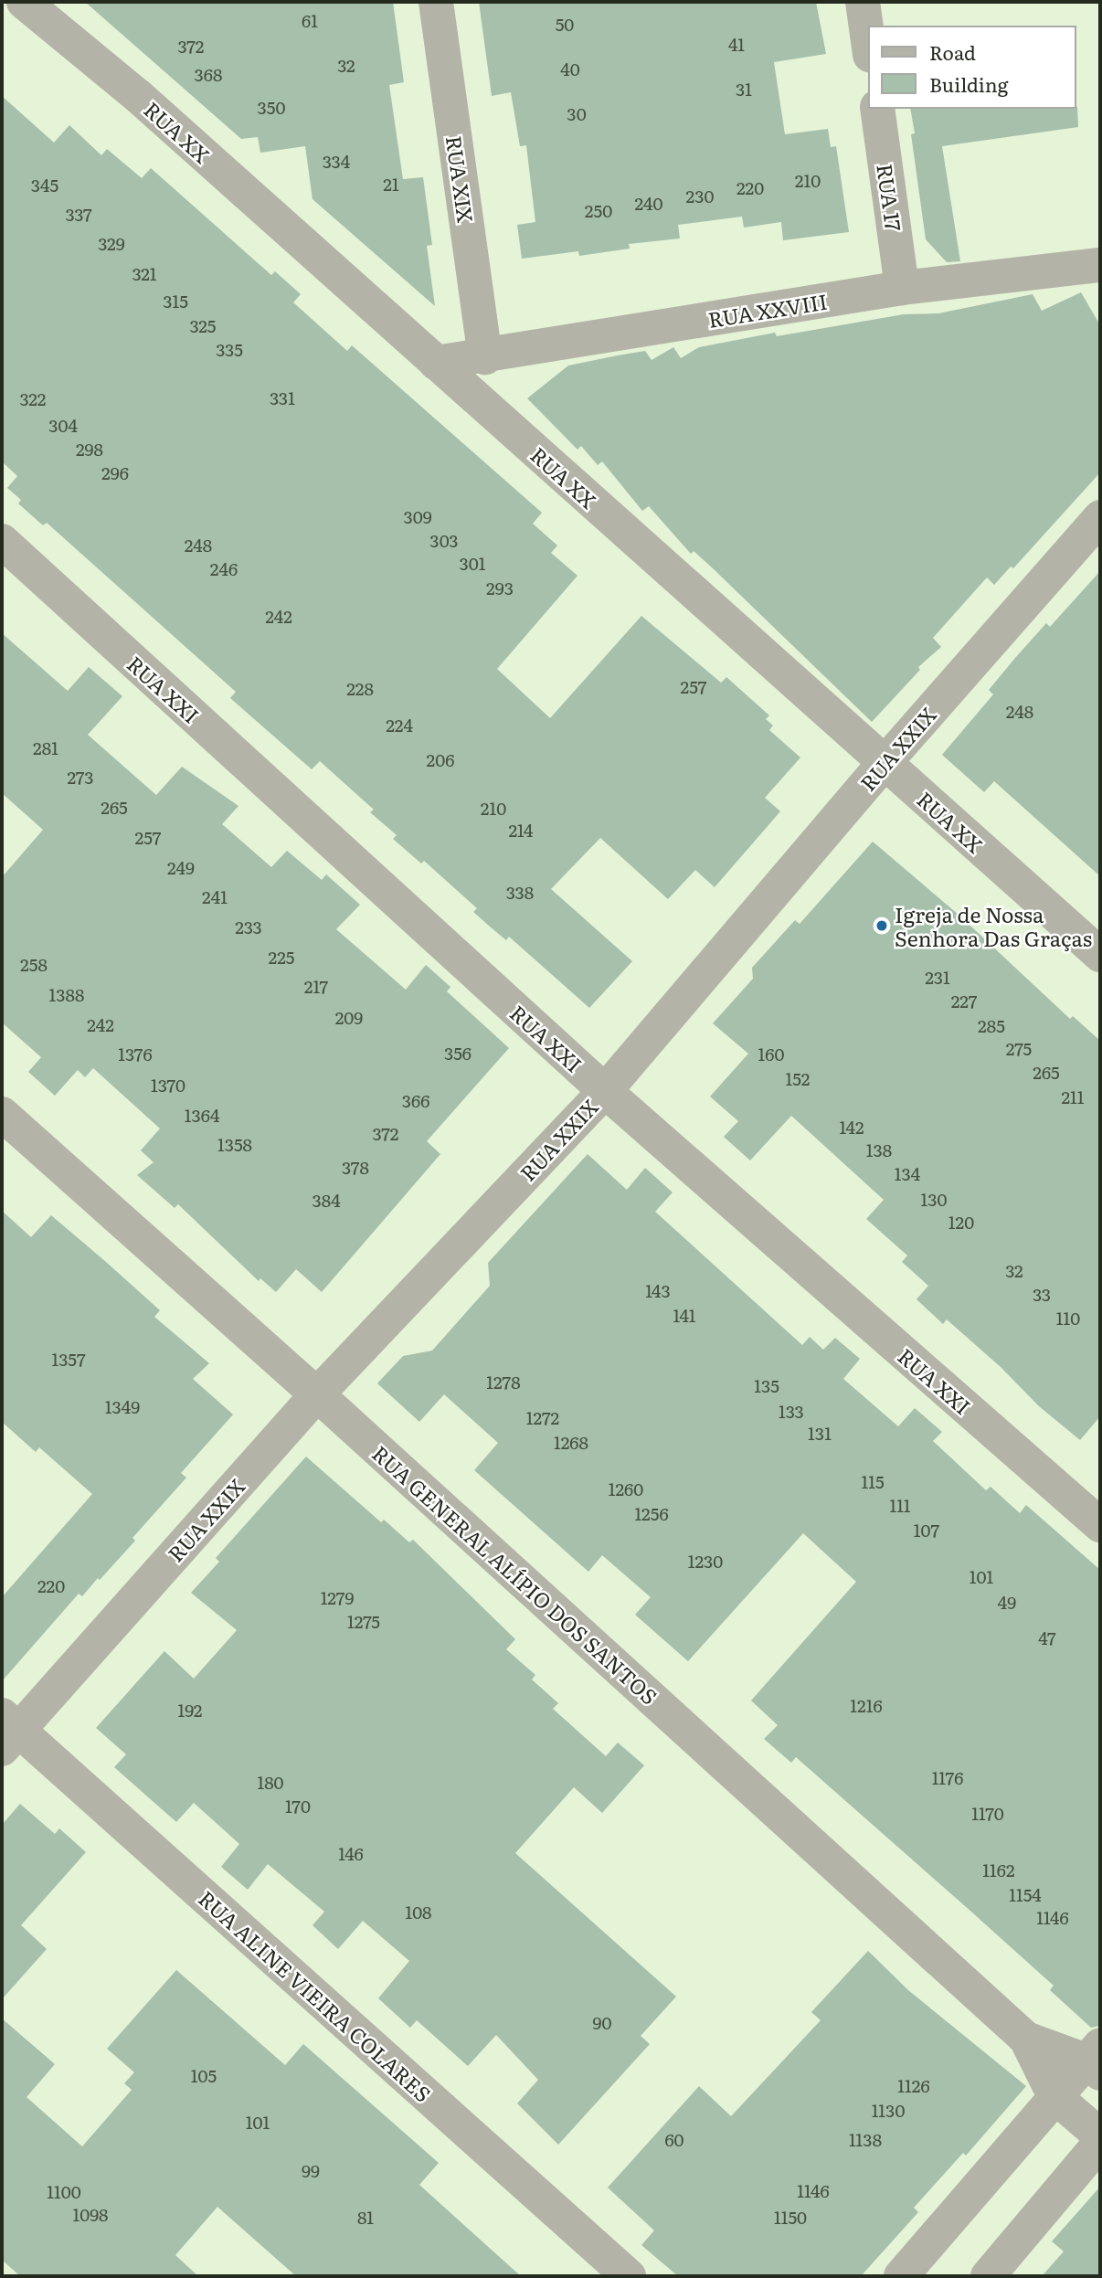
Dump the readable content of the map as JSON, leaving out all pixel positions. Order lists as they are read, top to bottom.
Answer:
{
  "streets": {
    "street": [
      "RUA XX",
      "RUA XIX",
      "RUA 17",
      "RUA XXVIII",
      "RUA XXI",
      "RUA XXIX",
      "RUA GENERAL ALÍPIO DOS SANTOS",
      "RUA ALINE VIEIRA COLARES"
    ]
  },
  "crossings": [
    ["RUA XX", "RUA XXVIII"],
    ["RUA XX", "RUA XXIX"],
    ["RUA XIX", "RUA XXVIII"],
    ["RUA 17", "RUA XXVIII"],
    ["RUA XXI", "RUA XXIX"],
    ["RUA XXIX", "RUA GENERAL ALÍPIO DOS SANTOS"],
    ["RUA XXIX", "RUA ALINE VIEIRA COLARES"]
  ],
  "places": ["Igreja de Nossa Senhora Das Graças"],
  "house_numbers": [
    "61",
    "50",
    "41",
    "372",
    "32",
    "40",
    "368",
    "31",
    "350",
    "30",
    "334",
    "210",
    "21",
    "345",
    "220",
    "230",
    "240",
    "250",
    "337",
    "329",
    "321",
    "315",
    "325",
    "335",
    "331",
    "322",
    "304",
    "298",
    "296",
    "309",
    "303",
    "248",
    "301",
    "246",
    "293",
    "242",
    "257",
    "228",
    "248",
    "224",
    "281",
    "206",
    "273",
    "265",
    "210",
    "214",
    "257",
    "249",
    "338",
    "241",
    "233",
    "225",
    "258",
    "231",
    "217",
    "1388",
    "227",
    "209",
    "242",
    "285",
    "275",
    "356",
    "1376",
    "160",
    "265",
    "152",
    "1370",
    "211",
    "366",
    "1364",
    "142",
    "372",
    "1358",
    "138",
    "378",
    "134",
    "130",
    "384",
    "120",
    "32",
    "143",
    "33",
    "141",
    "110",
    "1357",
    "1278",
    "135",
    "1349",
    "133",
    "1272",
    "131",
    "1268",
    "115",
    "1260",
    "111",
    "1256",
    "107",
    "1230",
    "101",
    "220",
    "1279",
    "49",
    "1275",
    "47",
    "1216",
    "192",
    "1176",
    "180",
    "170",
    "1170",
    "146",
    "1162",
    "1154",
    "108",
    "1146",
    "90",
    "105",
    "1126",
    "1130",
    "101",
    "60",
    "1138",
    "99",
    "1146",
    "1100",
    "1098",
    "81",
    "1150"
  ],
  "legend": ["Road", "Building"]
}
